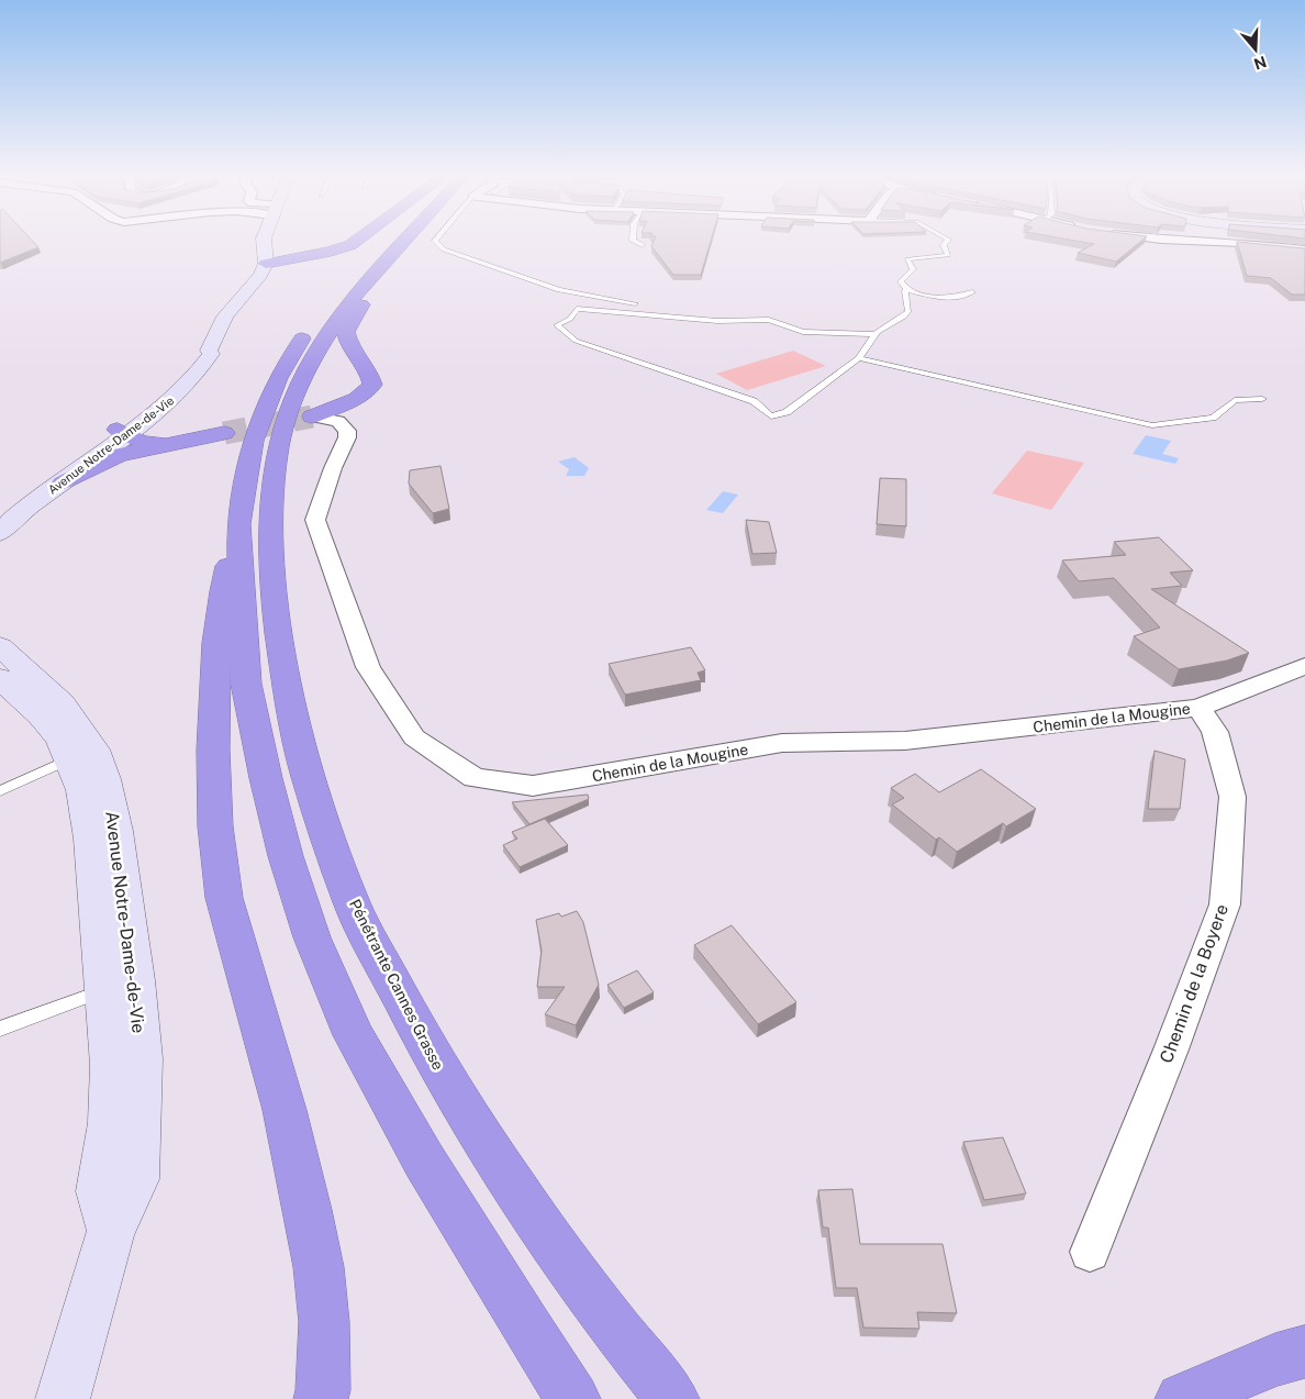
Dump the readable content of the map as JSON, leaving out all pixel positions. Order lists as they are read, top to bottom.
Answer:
{
  "streets": {
    "highway": ["Pénétrante Cannes Grasse"],
    "main road": ["Avenue Notre-Dame-de-Vie"],
    "street": ["Chemin de la Mougine", "Chemin de la Boyere"]
  },
  "crossings": [
    ["Chemin de la Mougine", "Chemin de la Boyere"]
  ],
  "north": "bottom"
}
